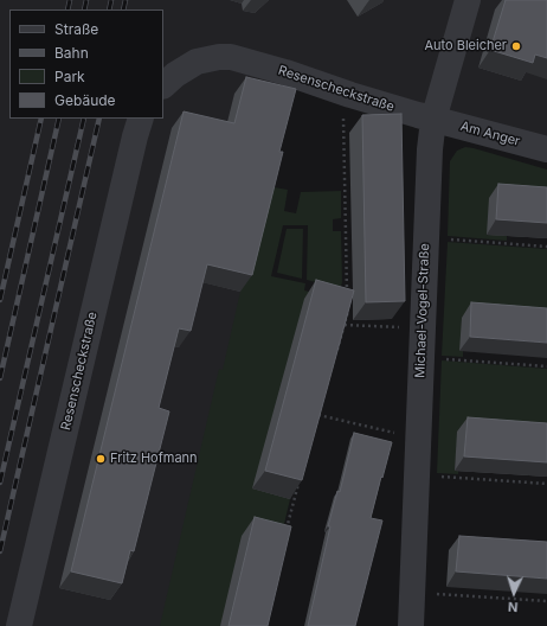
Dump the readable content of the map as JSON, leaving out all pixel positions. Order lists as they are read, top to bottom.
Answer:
{
  "streets": {
    "street": ["Resenscheckstraße", "Am Anger", "Michael-Vogel-Straße"]
  },
  "crossings": [
    ["Resenscheckstraße", "Am Anger"],
    ["Resenscheckstraße", "Michael-Vogel-Straße"],
    ["Am Anger", "Michael-Vogel-Straße"]
  ],
  "places": ["Auto Bleicher", "Fritz Hofmann"],
  "legend": [
    "Straße",
    "Bahn",
    "Park",
    "Gebäude"
  ],
  "north": "bottom"
}
